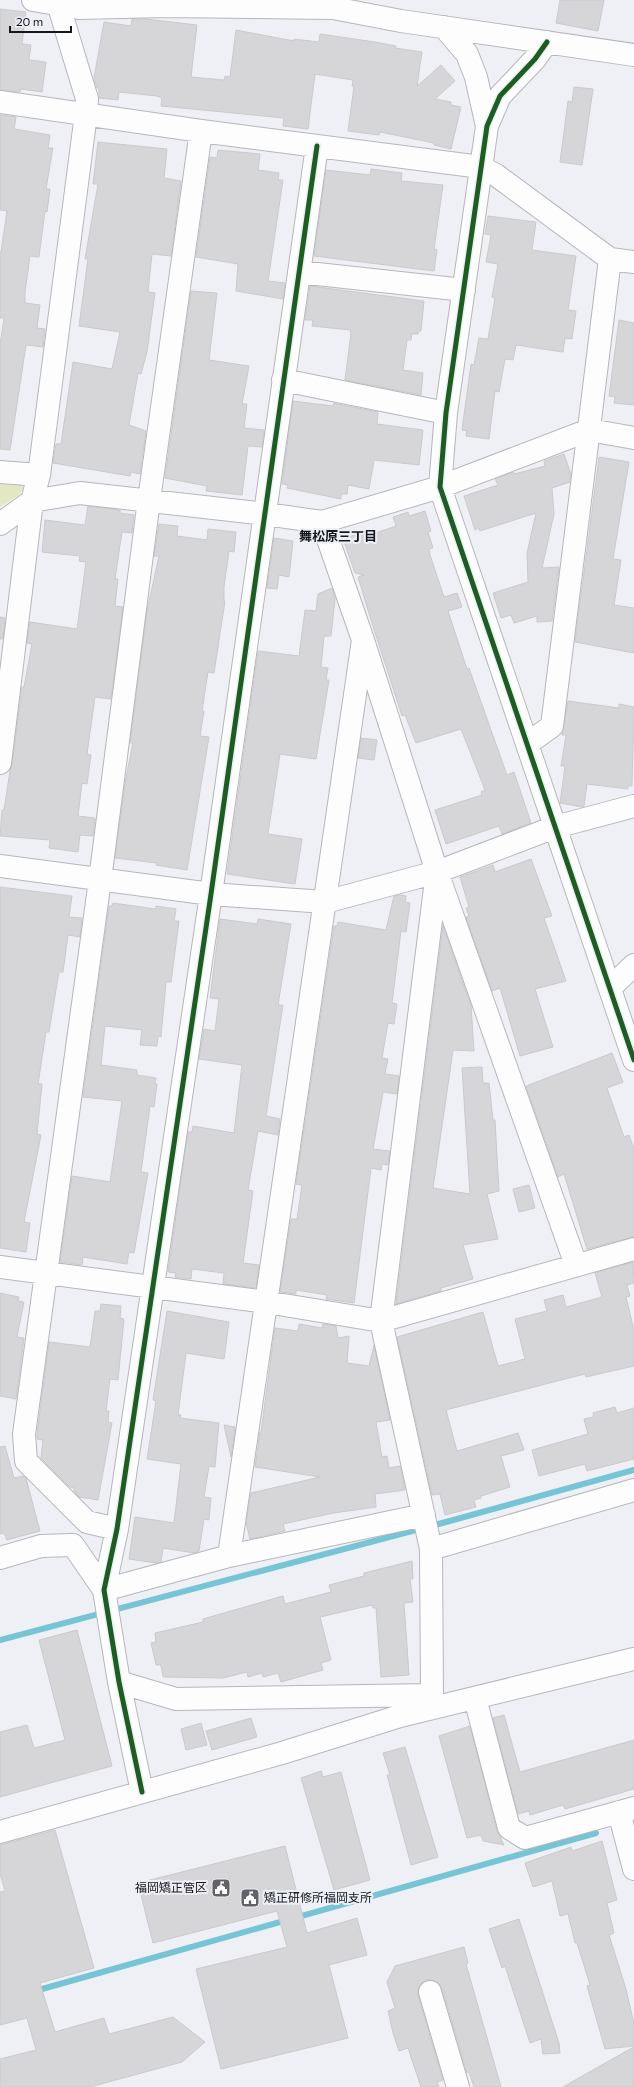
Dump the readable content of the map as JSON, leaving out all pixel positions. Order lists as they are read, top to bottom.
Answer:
{
  "districts": ["舞松原三丁目"],
  "places": {
    "public building": ["福岡矯正管区", "矯正研修所福岡支所"]
  },
  "scale_bar": "20 m"
}
